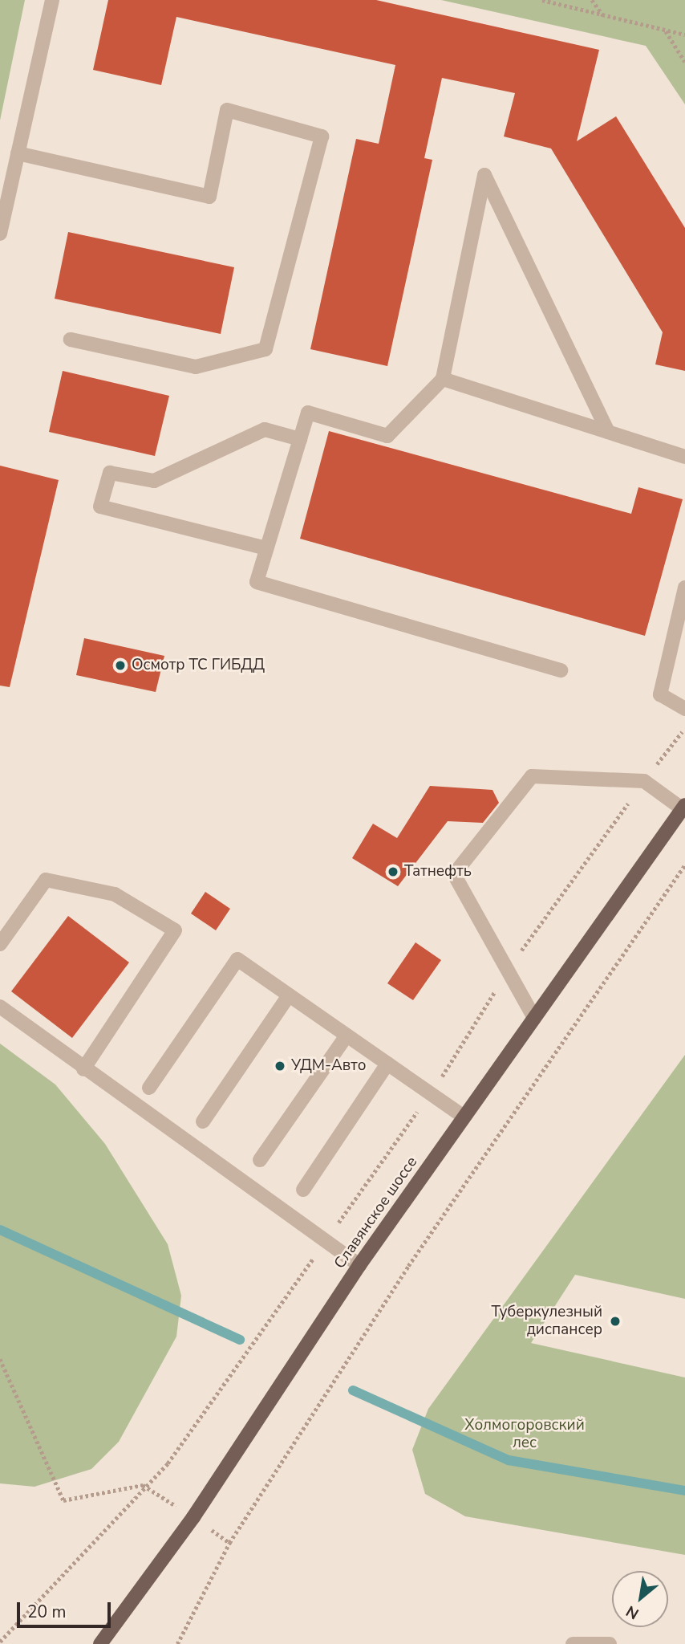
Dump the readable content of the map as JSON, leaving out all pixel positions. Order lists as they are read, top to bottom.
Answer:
{
  "streets": {
    "main road": ["Славянское шоссе"]
  },
  "parks": ["Холмогоровский лес"],
  "places": [
    "Осмотр ТС ГИБДД",
    "Татнефть",
    "УДМ-Авто",
    "Туберкулезный диспансер"
  ],
  "scale_bar": "20 m",
  "north": "bottom left"
}
